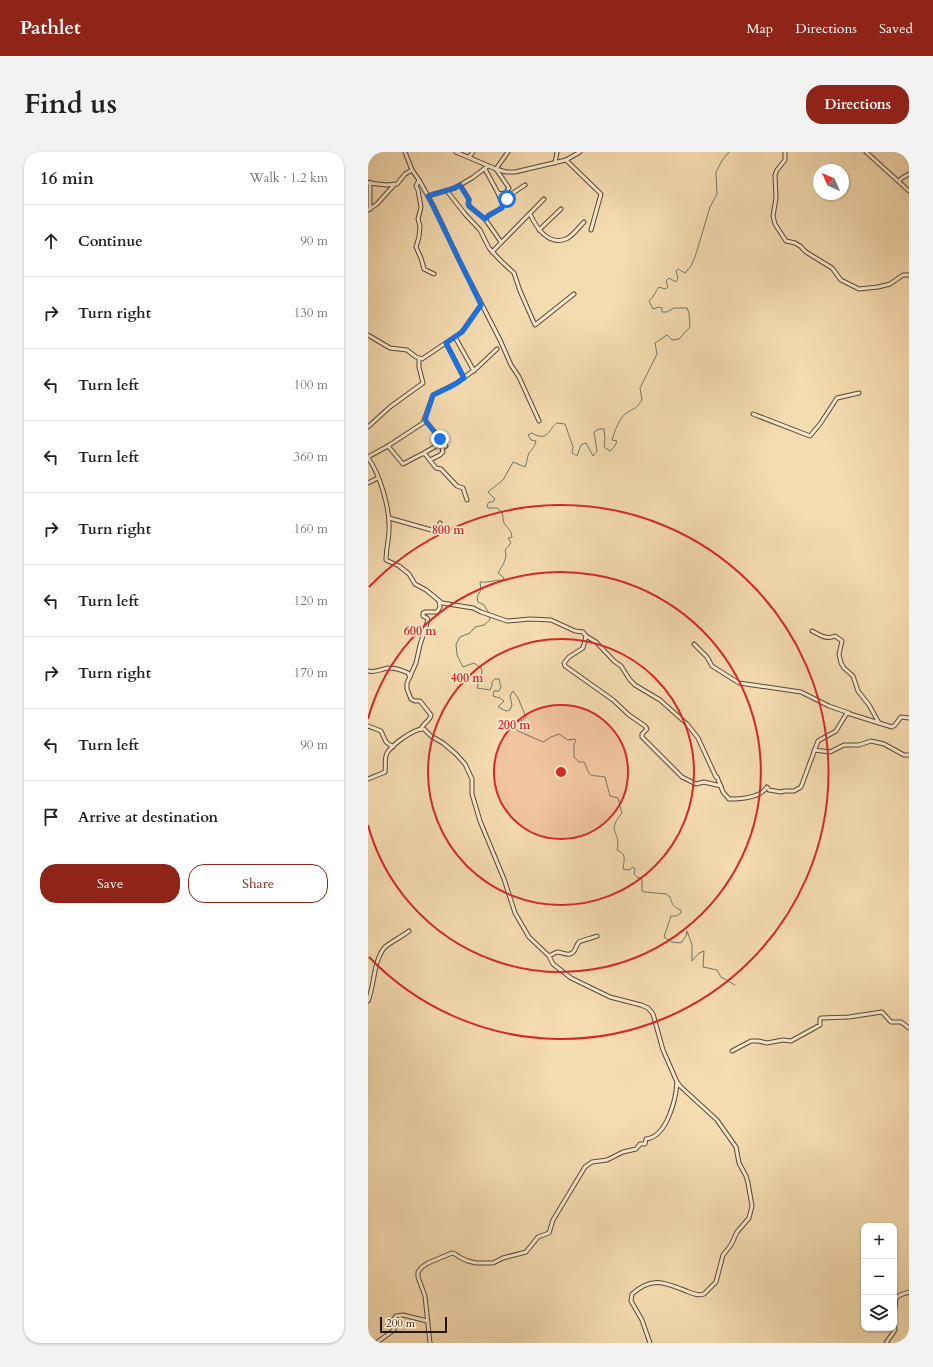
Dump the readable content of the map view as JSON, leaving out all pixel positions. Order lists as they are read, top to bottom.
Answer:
{
  "scale_bar": "200 m",
  "north": "top left",
  "page": {
    "header": "Pathlet",
    "nav": ["Map", "Directions", "Saved"],
    "title": "Find us",
    "buttons": [
      "Directions",
      ["Save", "Share"]
    ],
    "heading": ["16 min", "Walk · 1.2 km"],
    "list": [
      ["Continue", "90 m"],
      ["Turn right", "130 m"],
      ["Turn left", "100 m"],
      ["Turn left", "360 m"],
      ["Turn right", "160 m"],
      ["Turn left", "120 m"],
      ["Turn right", "170 m"],
      ["Turn left", "90 m"],
      "Arrive at destination"
    ],
    "map_buttons": ["+", "−"],
    "scale": "200 m"
  },
  "rings": [
    "800 m",
    "600 m",
    "400 m",
    "200 m"
  ]
}
